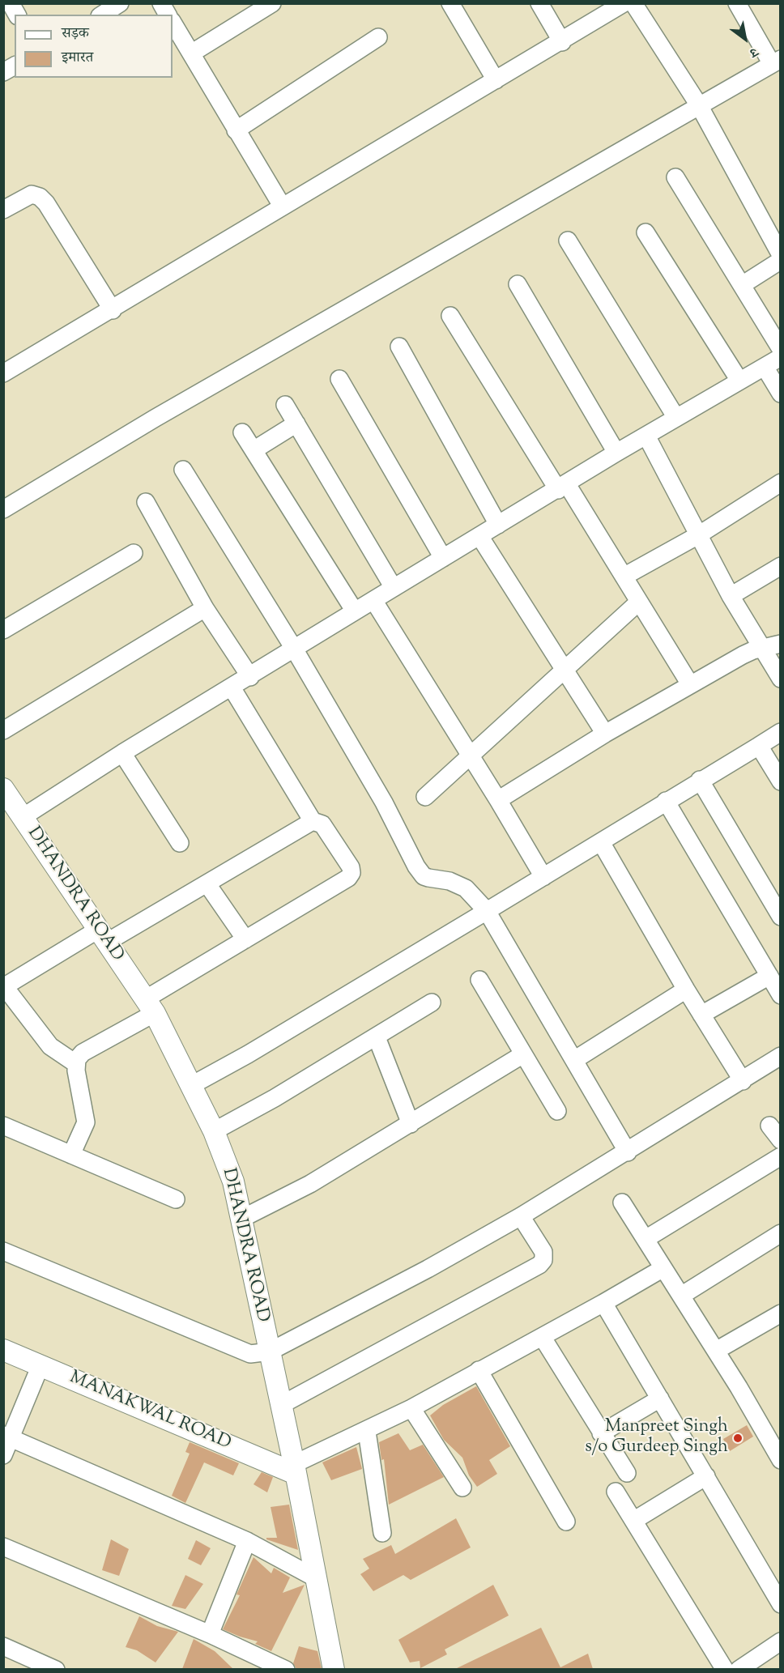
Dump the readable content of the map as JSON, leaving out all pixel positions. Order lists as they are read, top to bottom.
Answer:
{
  "streets": {
    "street": ["DHANDRA ROAD", "MANAKWAL ROAD"]
  },
  "crossings": [
    ["DHANDRA ROAD", "MANAKWAL ROAD"]
  ],
  "places": ["Manpreet Singh s/o Gurdeep Singh"],
  "legend": ["सड़क", "इमारत"],
  "north": "bottom right"
}
